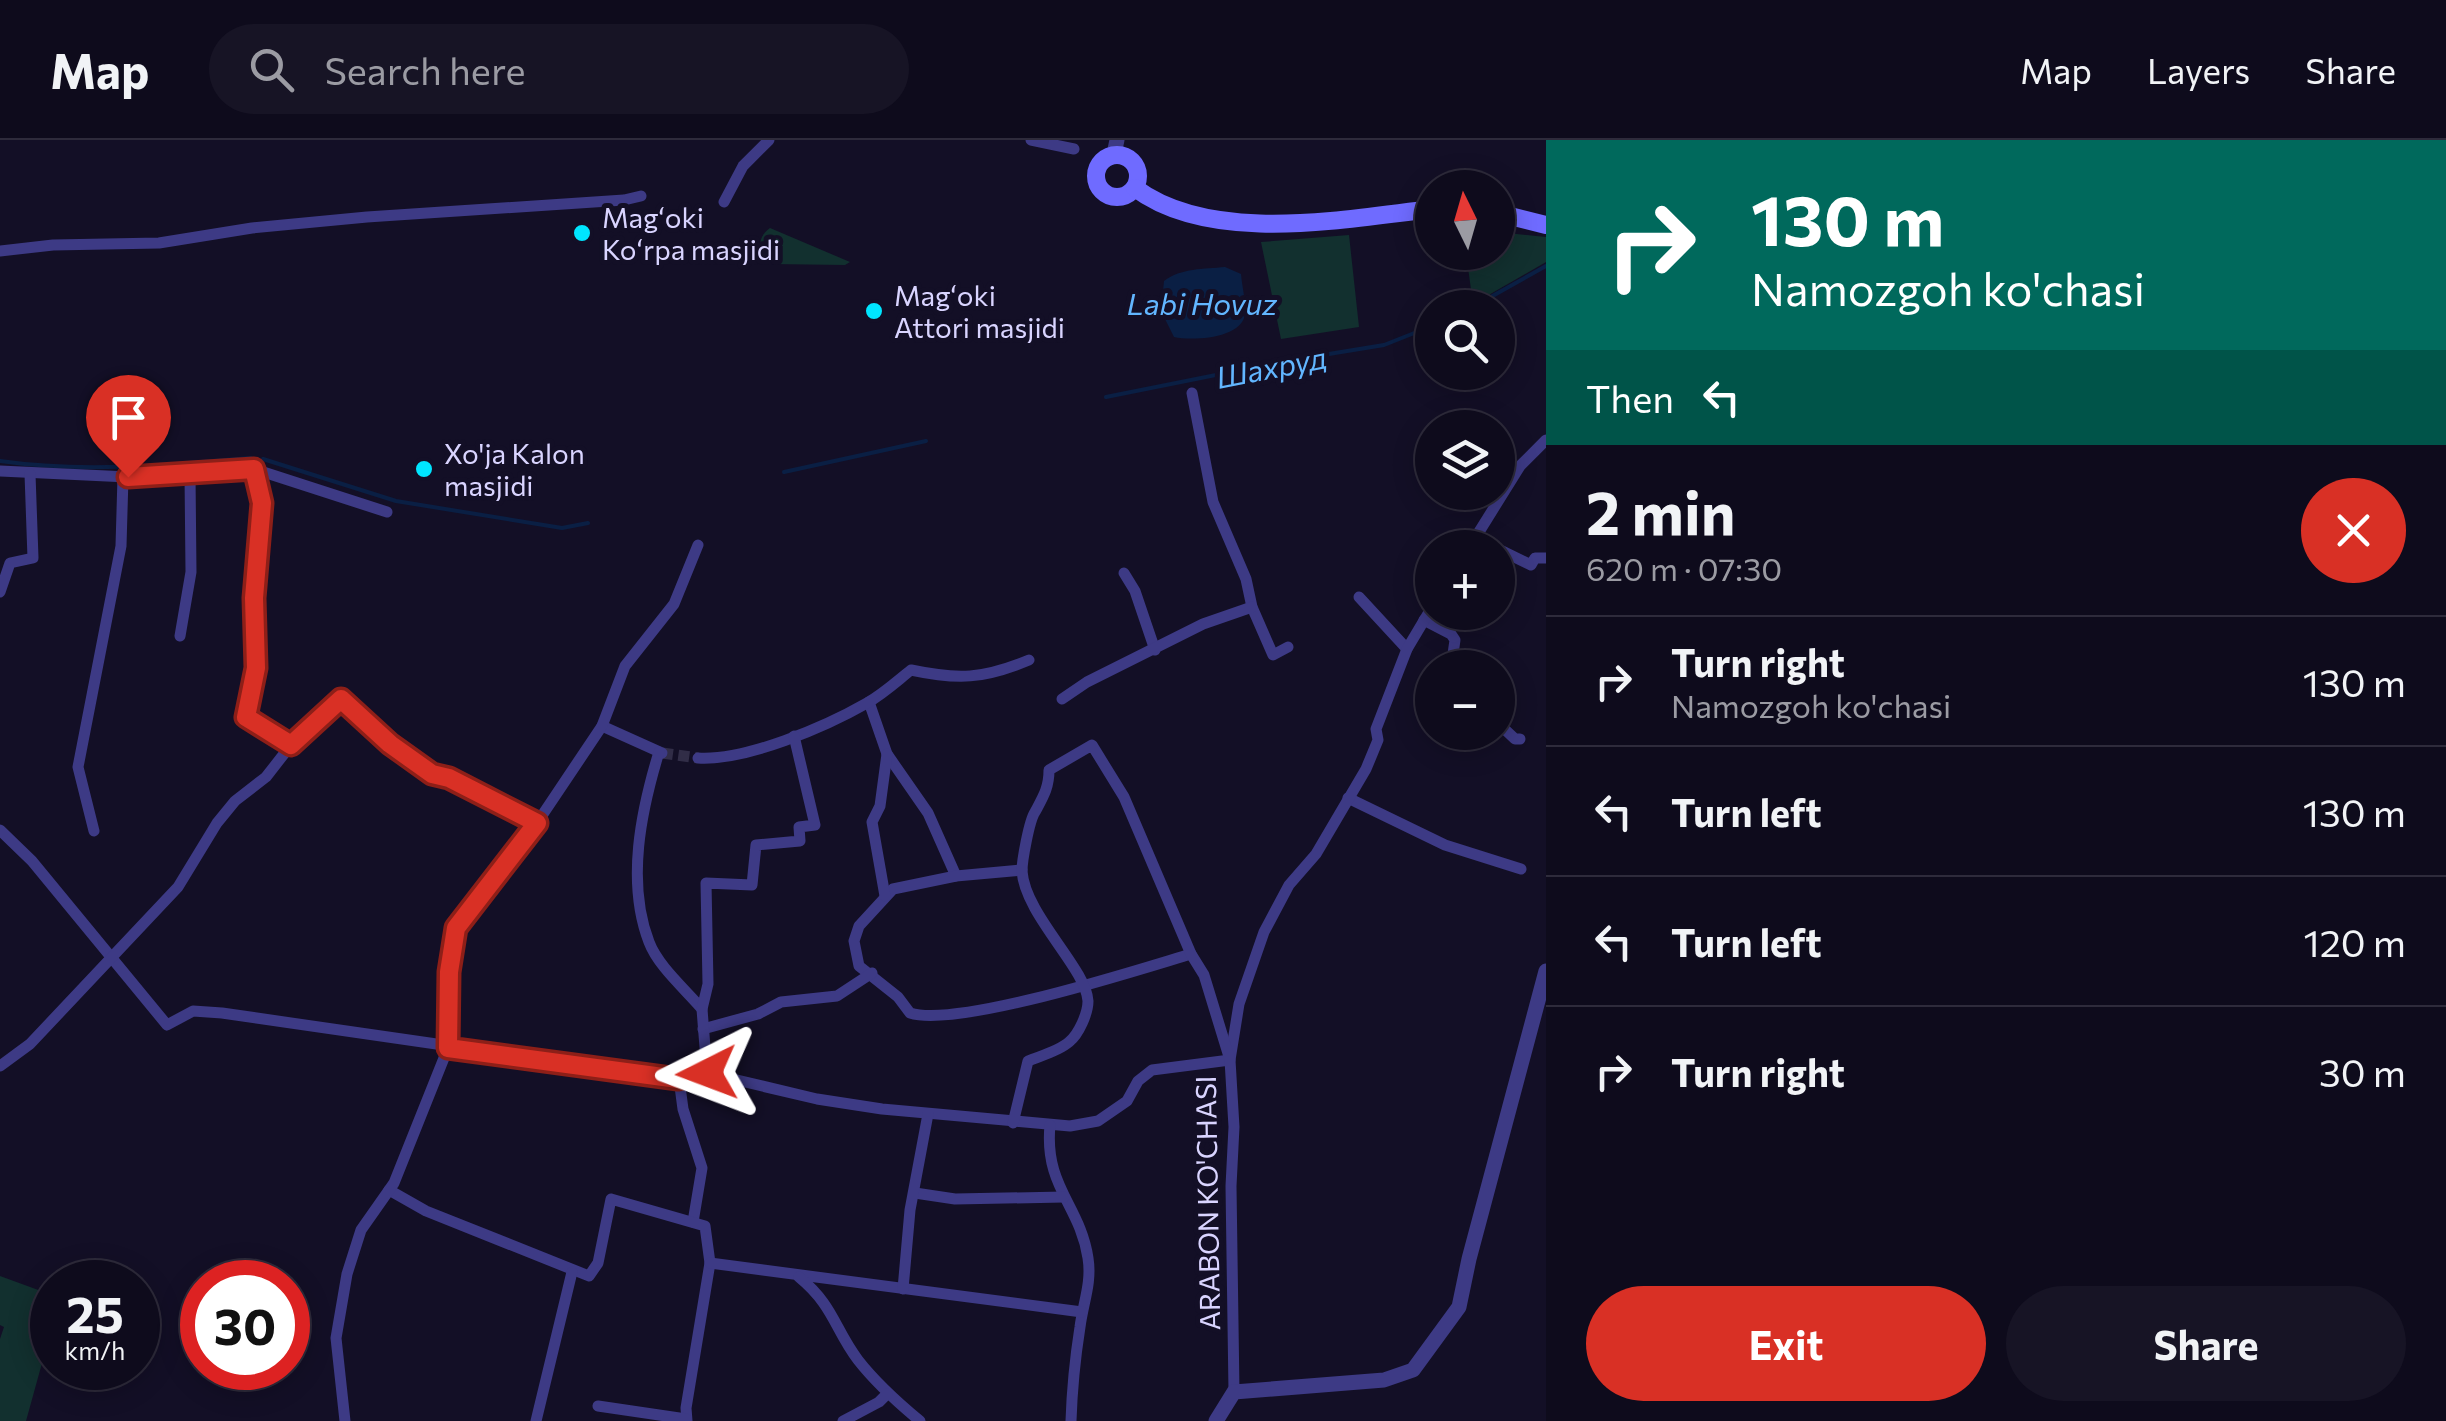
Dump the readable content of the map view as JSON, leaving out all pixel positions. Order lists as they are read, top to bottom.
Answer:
{
  "streets": {
    "street": ["ARABON KO'CHASI"]
  },
  "water": ["Labi Hovuz", "Шахруд"],
  "places": ["Magʻoki Koʻrpa masjidi", "Magʻoki Attori masjidi", "Xo'ja Kalon masjidi"],
  "north": "top",
  "page": {
    "header": "Map",
    "search": "Search here",
    "nav": ["Map", "Layers", "Share"],
    "turn": ["130 m", "Namozgoh ko'chasi"],
    "map_buttons": ["+", "−"],
    "then": "Then",
    "heading": ["2 min", "620 m · 07:30"],
    "list": [
      {
        "name": "Turn right",
        "note": "Namozgoh ko'chasi",
        "value": "130 m"
      },
      {
        "name": "Turn left",
        "value": "130 m"
      },
      {
        "name": "Turn left",
        "value": "120 m"
      },
      {
        "name": "Turn right",
        "value": "30 m"
      }
    ],
    "speed": "25 km/h",
    "limit": "30",
    "buttons": ["Exit", "Share"]
  }
}
